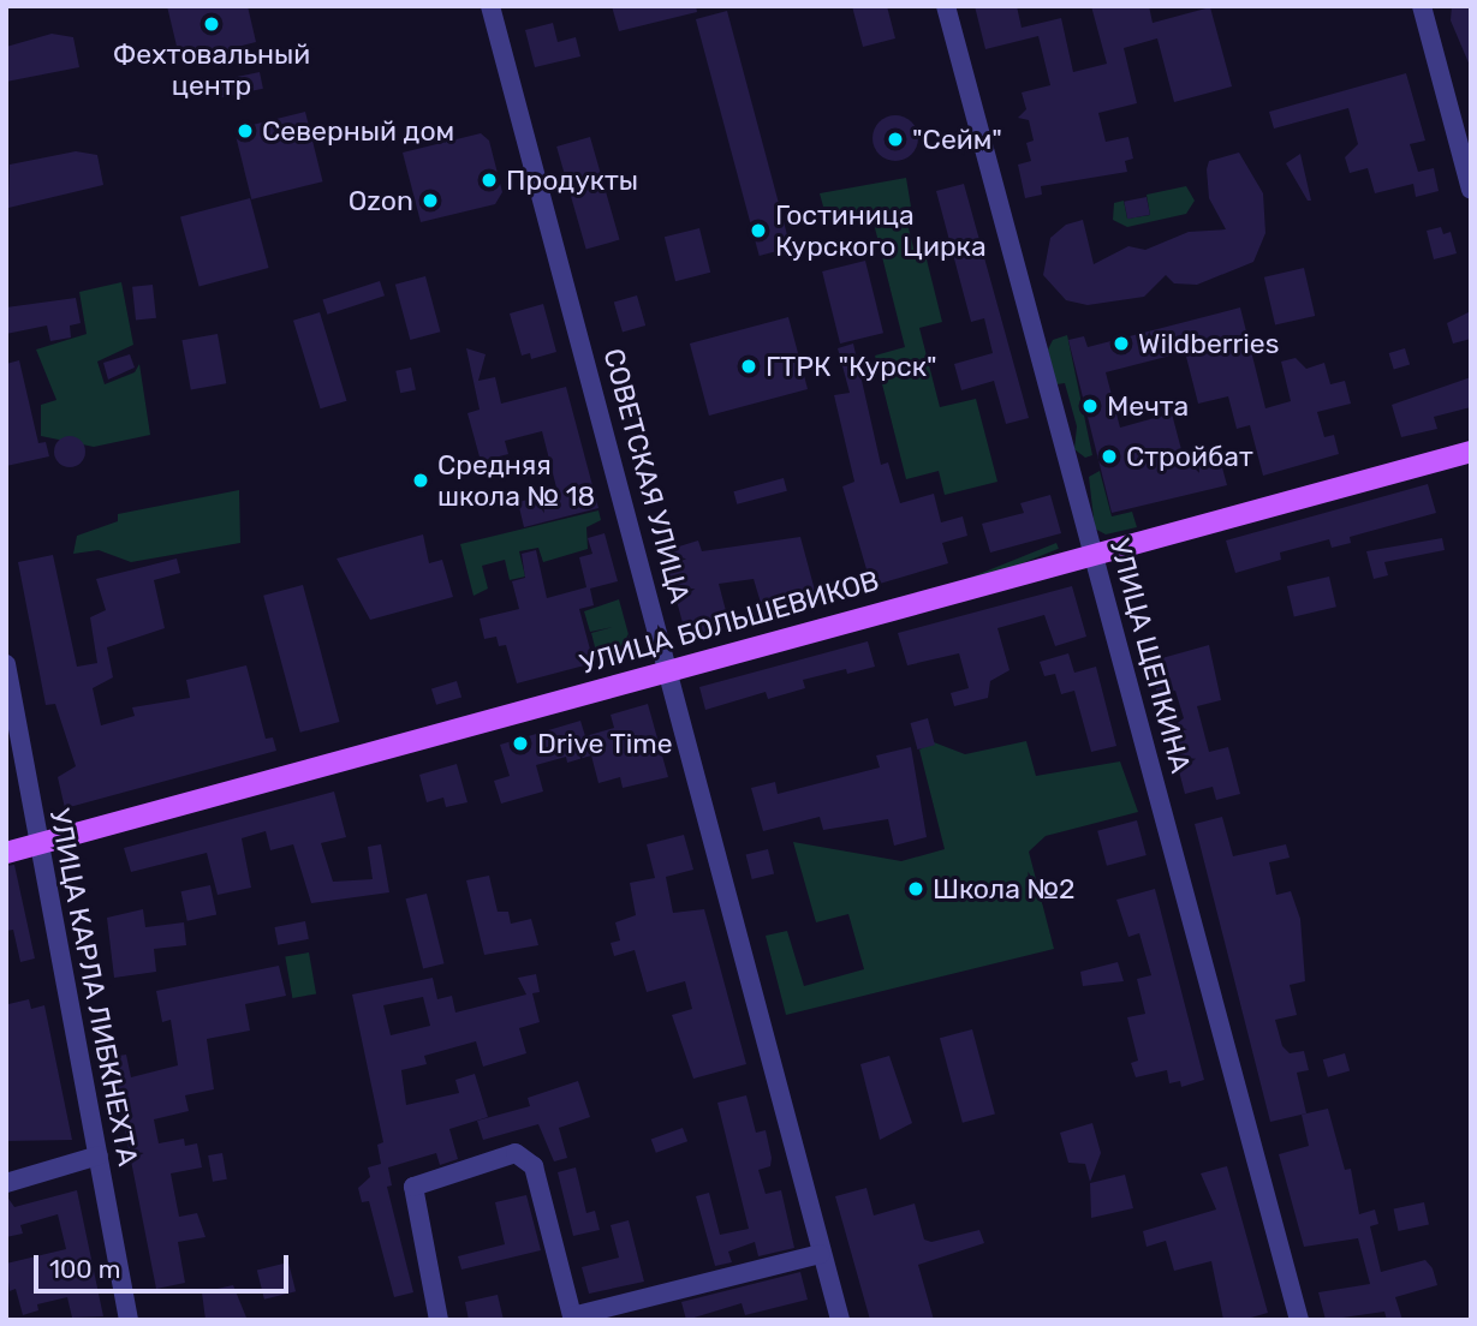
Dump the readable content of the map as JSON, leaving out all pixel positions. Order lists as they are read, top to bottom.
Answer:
{
  "streets": {
    "main road": ["УЛИЦА БОЛЬШЕВИКОВ"],
    "street": ["СОВЕТСКАЯ УЛИЦА", "УЛИЦА ЩЕПКИНА", "УЛИЦА КАРЛА ЛИБКНЕХТА"]
  },
  "crossings": [
    ["СОВЕТСКАЯ УЛИЦА", "УЛИЦА БОЛЬШЕВИКОВ"],
    ["УЛИЦА БОЛЬШЕВИКОВ", "УЛИЦА ЩЕПКИНА"],
    ["УЛИЦА БОЛЬШЕВИКОВ", "УЛИЦА КАРЛА ЛИБКНЕХТА"]
  ],
  "places": [
    "Фехтовальный центр",
    "Северный дом",
    "\"Сейм\"",
    "Продукты",
    "Ozon",
    "Гостиница Курского Цирка",
    "Wildberries",
    "ГТРК \"Курск\"",
    "Мечта",
    "Стройбат",
    "Средняя школа № 18",
    "Drive Time",
    "Школа №2"
  ],
  "scale_bar": "100 m"
}
